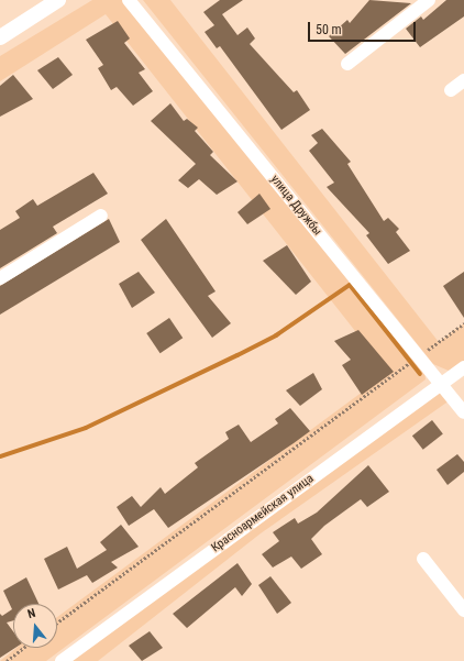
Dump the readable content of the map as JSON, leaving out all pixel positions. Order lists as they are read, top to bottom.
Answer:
{
  "streets": {
    "street": ["улица Дружбы", "Красноармейская улица"]
  },
  "crossings": [
    ["улица Дружбы", "Красноармейская улица"]
  ],
  "scale_bar": "50 m",
  "north": "top"
}
